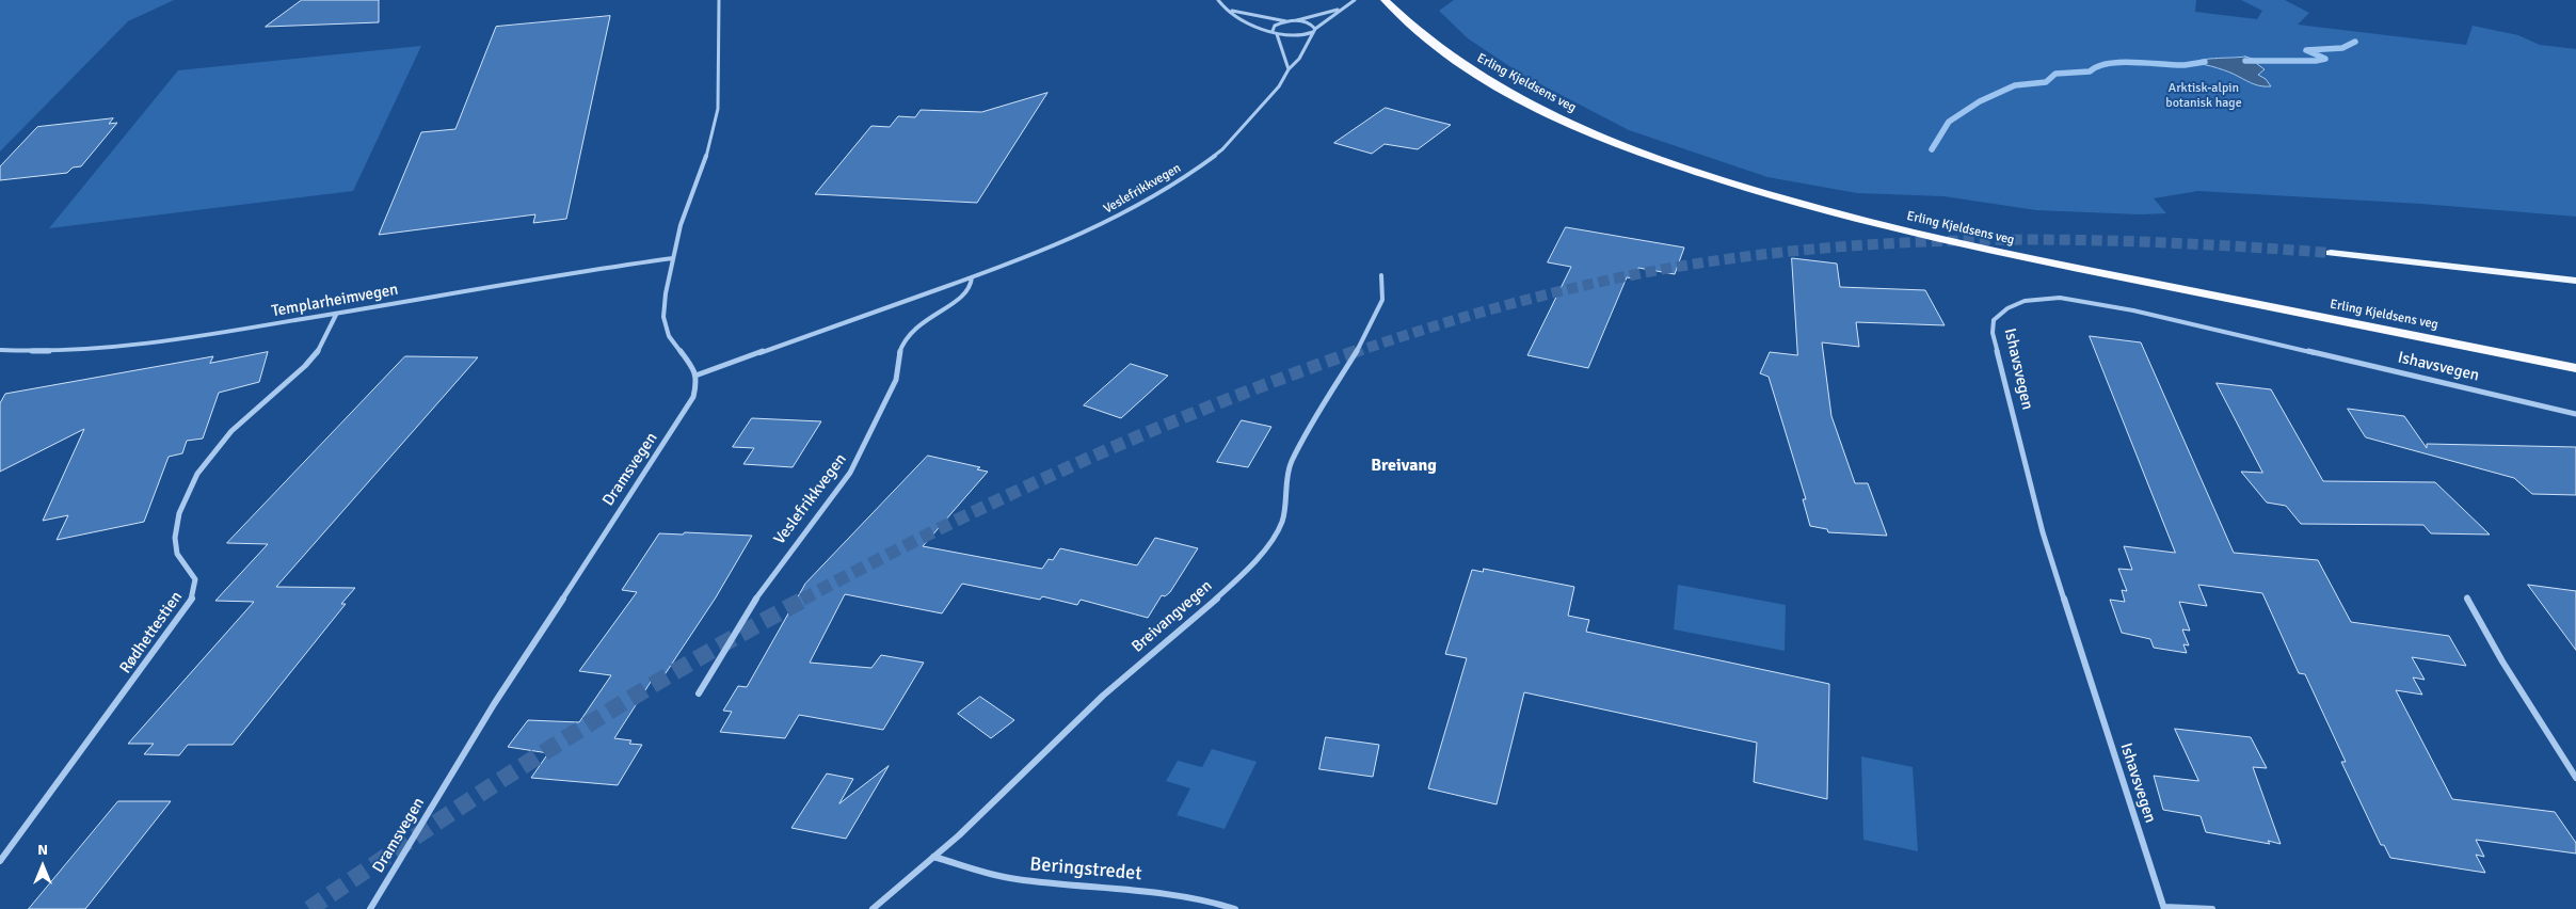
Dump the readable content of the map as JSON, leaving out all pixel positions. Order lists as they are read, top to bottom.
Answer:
{
  "streets": {
    "highway": ["Erling Kjeldsens veg"],
    "street": [
      "Veslefrikkvegen",
      "Templarheimvegen",
      "Ishavsvegen",
      "Dramsvegen",
      "Breivangvegen",
      "Rødhettestien",
      "Beringstredet"
    ]
  },
  "crossings": [
    ["Veslefrikkvegen", "Dramsvegen"],
    ["Templarheimvegen", "Rødhettestien"],
    ["Breivangvegen", "Beringstredet"]
  ],
  "districts": ["Breivang"],
  "parks": ["Arktisk-alpin botanisk hage"],
  "north": "top"
}
